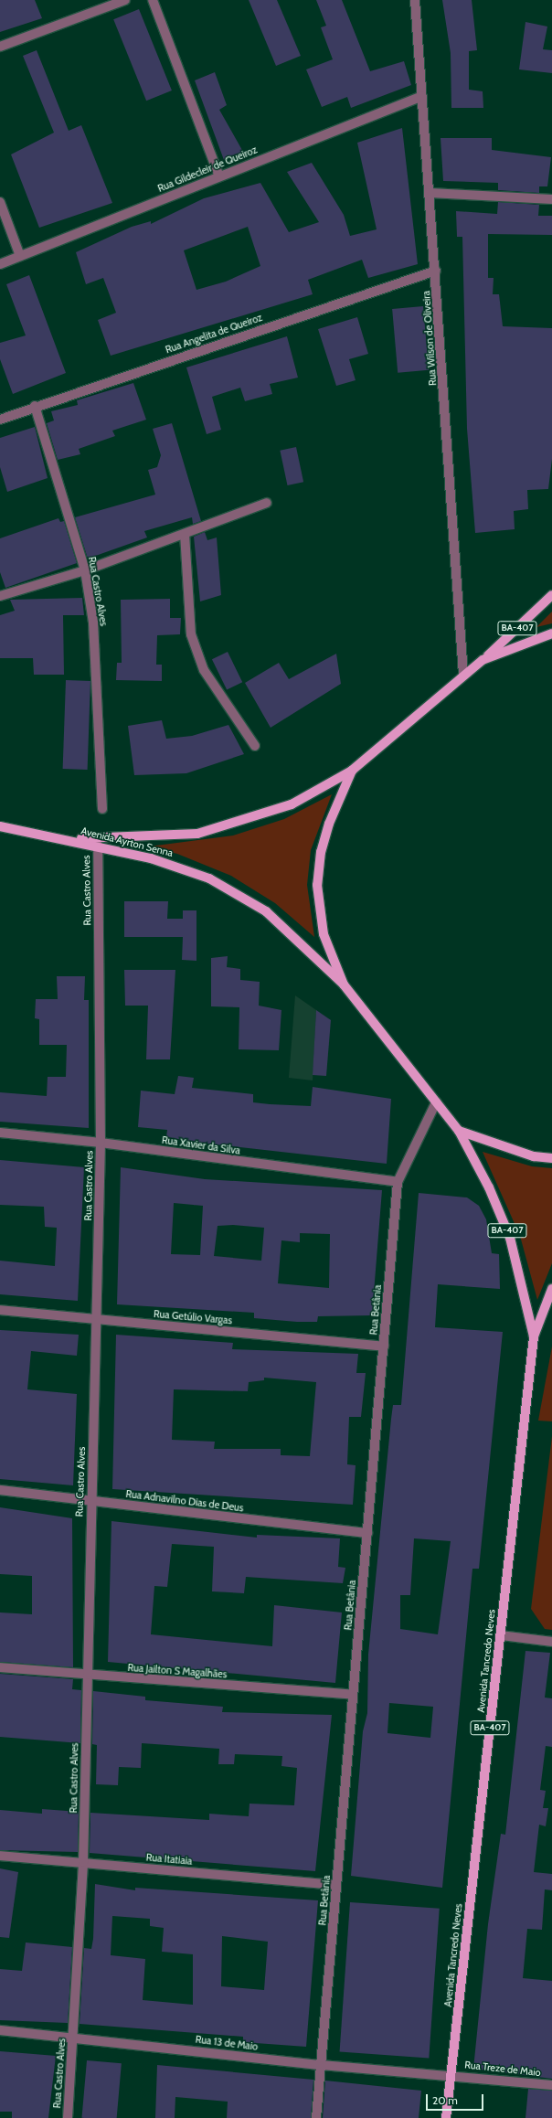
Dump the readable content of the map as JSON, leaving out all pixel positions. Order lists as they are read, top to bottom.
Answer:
{
  "streets": {
    "main road": ["BA-407", "Avenida Ayrton Senna", "Avenida Tancredo Neves"],
    "street": [
      "Rua Gildecleir de Queiroz",
      "Rua Angelita de Queiroz",
      "Rua Wilson de Oliveira",
      "Rua Castro Alves",
      "Rua Xavier da Silva",
      "Rua Betânia",
      "Rua Getúlio Vargas",
      "Rua Adnavilno Dias de Deus",
      "Rua Jailton S Magalhães",
      "Rua Itatiaia",
      "Rua 13 de Maio",
      "Rua Treze de Maio"
    ]
  },
  "crossings": [
    ["Rua Gildecleir de Queiroz", "Rua Wilson de Oliveira"],
    ["Rua Angelita de Queiroz", "Rua Wilson de Oliveira"],
    ["Rua Angelita de Queiroz", "Rua Castro Alves"],
    ["Rua Castro Alves", "Avenida Ayrton Senna"],
    ["Rua Castro Alves", "Rua Xavier da Silva"],
    ["Rua Castro Alves", "Rua Getúlio Vargas"],
    ["Rua Castro Alves", "Rua Adnavilno Dias de Deus"],
    ["Rua Castro Alves", "Rua Jailton S Magalhães"],
    ["Rua Castro Alves", "Rua Itatiaia"],
    ["Rua Castro Alves", "Rua 13 de Maio"],
    ["BA-407", "Avenida Tancredo Neves"],
    ["Rua Xavier da Silva", "Rua Betânia"],
    ["Rua Betânia", "Rua Getúlio Vargas"],
    ["Rua Betânia", "Rua Adnavilno Dias de Deus"],
    ["Rua Betânia", "Rua Jailton S Magalhães"],
    ["Rua Betânia", "Rua Itatiaia"],
    ["Rua Betânia", "Rua 13 de Maio"],
    ["Avenida Tancredo Neves", "Rua 13 de Maio"],
    ["Avenida Tancredo Neves", "Rua Treze de Maio"],
    ["Rua 13 de Maio", "Rua Treze de Maio"]
  ],
  "scale_bar": "20 m"
}
